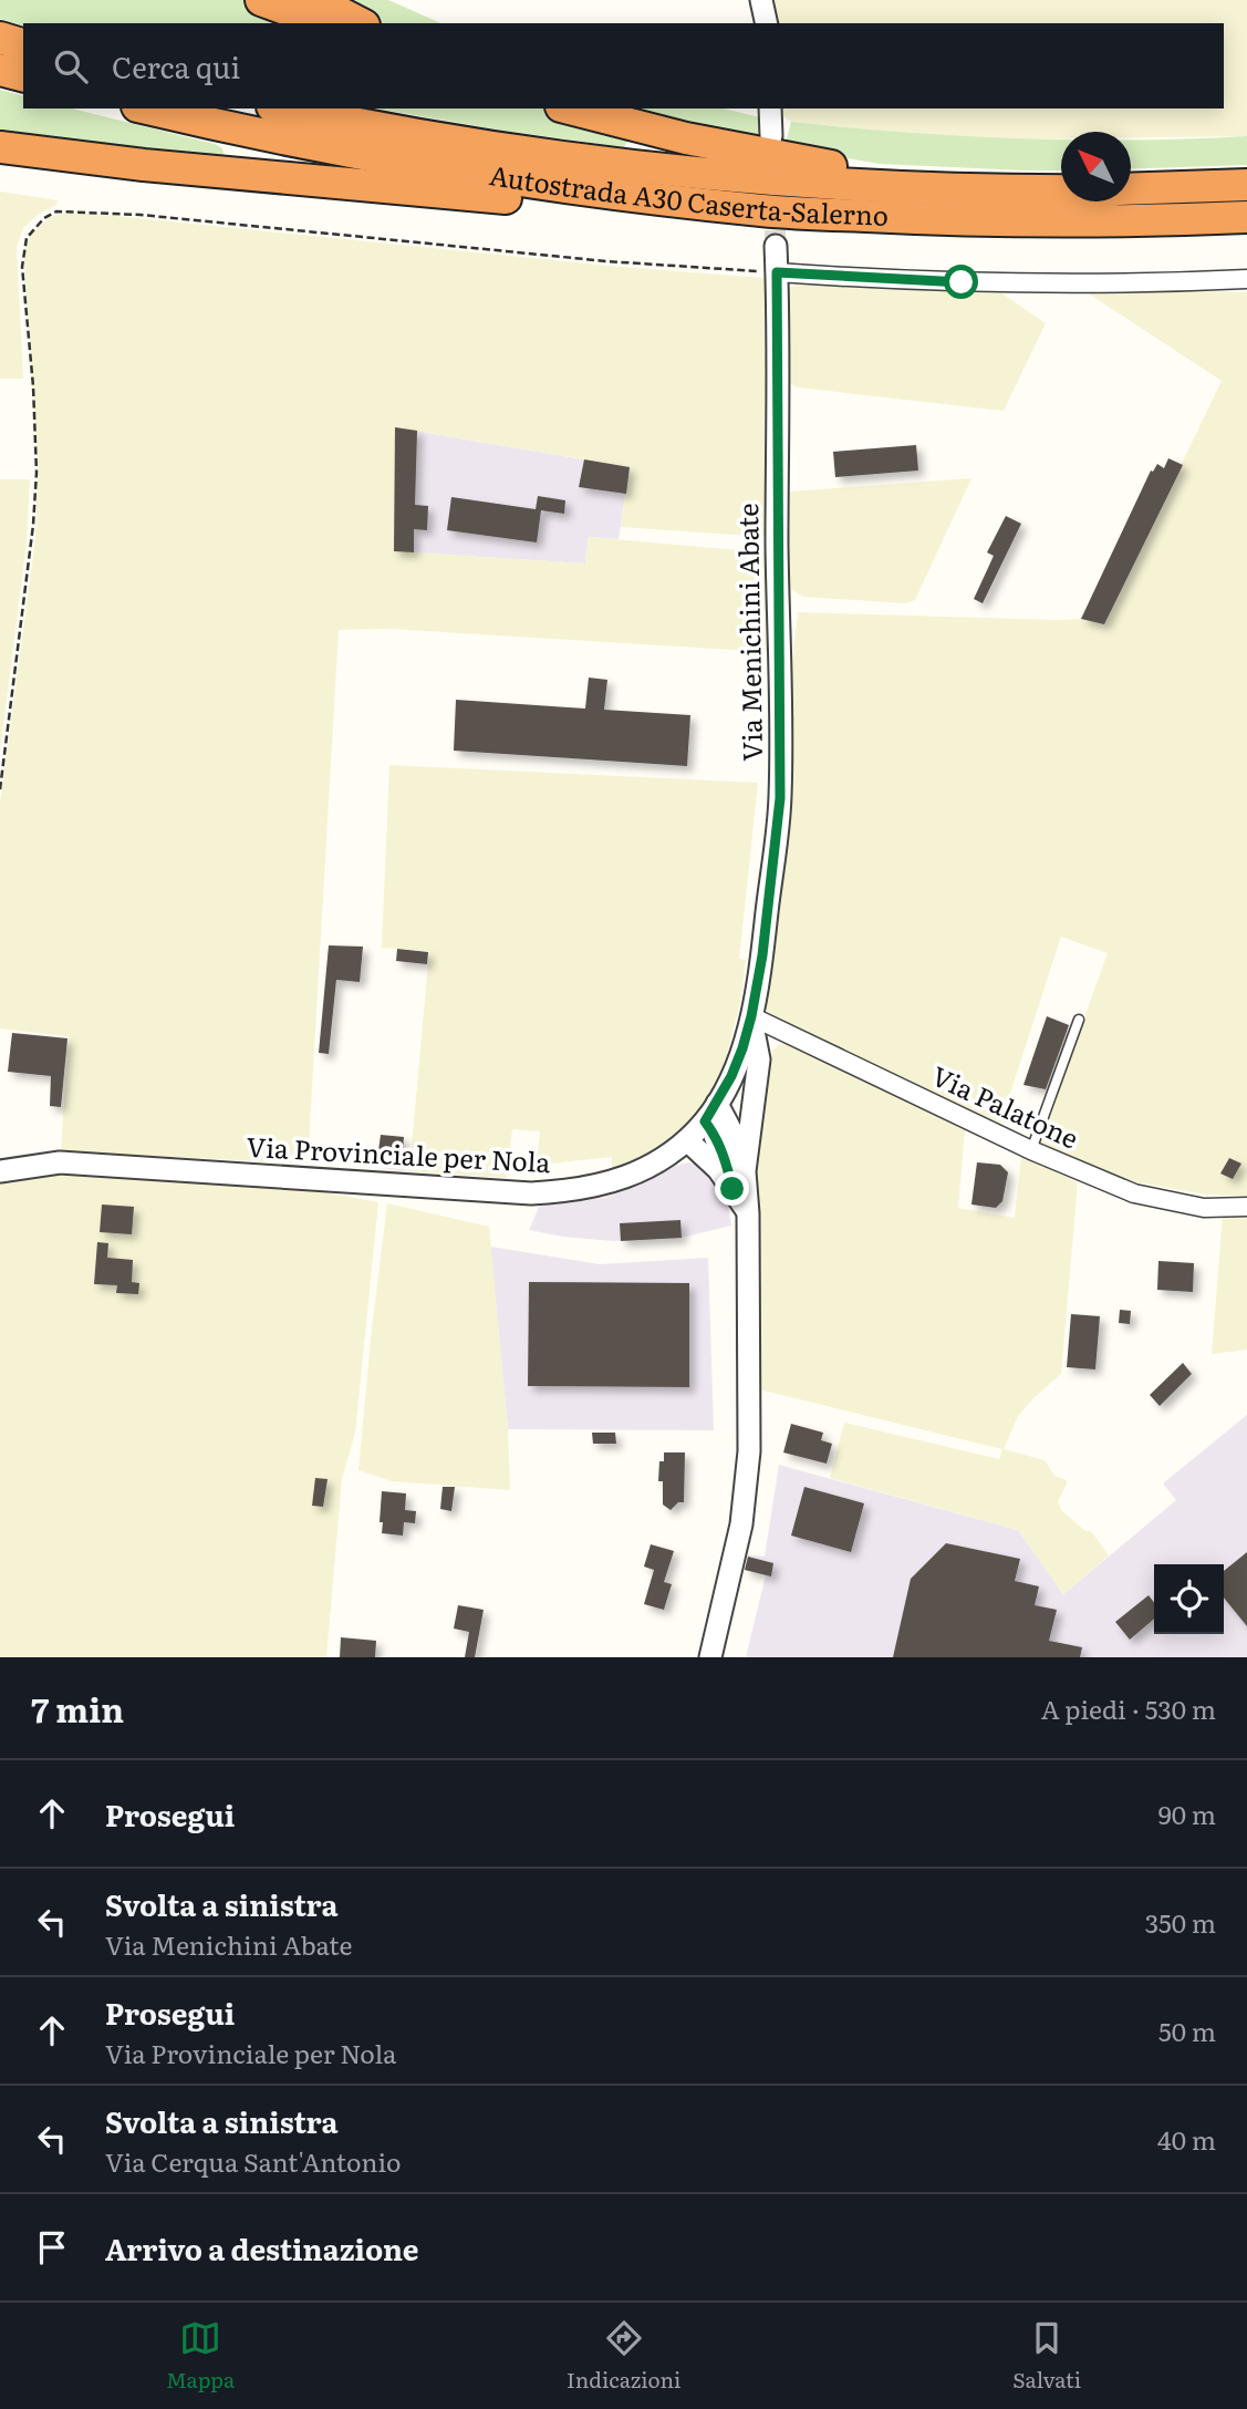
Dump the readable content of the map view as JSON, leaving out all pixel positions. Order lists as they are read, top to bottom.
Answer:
{
  "streets": {
    "highway": ["Autostrada A30 Caserta-Salerno"],
    "street": ["Via Menichini Abate", "Via Palatone", "Via Provinciale per Nola"]
  },
  "crossings": [
    ["Via Menichini Abate", "Via Palatone"],
    ["Via Menichini Abate", "Via Provinciale per Nola"],
    ["Via Palatone", "Via Provinciale per Nola"]
  ],
  "north": "top left",
  "page": {
    "search": "Cerca qui",
    "heading": ["7 min", "A piedi · 530 m"],
    "list": [
      ["Prosegui", "90 m"],
      ["Svolta a sinistra", "Via Menichini Abate", "350 m"],
      ["Prosegui", "Via Provinciale per Nola", "50 m"],
      ["Svolta a sinistra", "Via Cerqua Sant'Antonio", "40 m"],
      "Arrivo a destinazione"
    ],
    "nav": ["Mappa", "Indicazioni", "Salvati"]
  }
}
